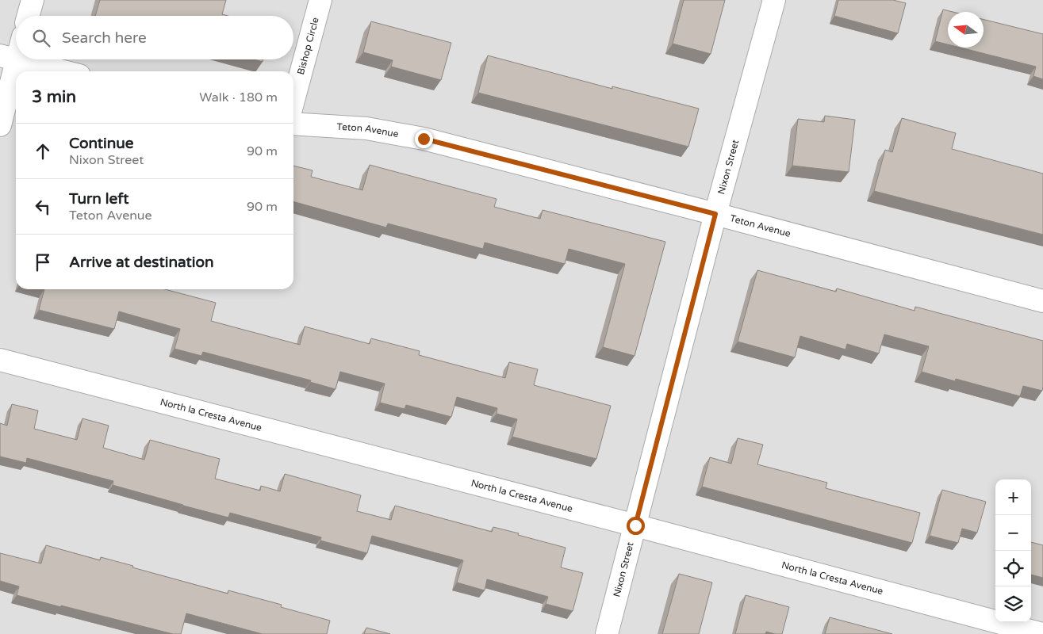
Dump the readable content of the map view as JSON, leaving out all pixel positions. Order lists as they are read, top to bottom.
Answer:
{
  "streets": {
    "street": [
      "Bishop Circle",
      "Teton Avenue",
      "Nixon Street",
      "North la Cresta Avenue"
    ]
  },
  "crossings": [
    ["Teton Avenue", "Nixon Street"],
    ["Nixon Street", "North la Cresta Avenue"]
  ],
  "north": "left",
  "page": {
    "search": "Search here",
    "heading": ["3 min", "Walk · 180 m"],
    "list": [
      ["Continue", "Nixon Street", "90 m"],
      ["Turn left", "Teton Avenue", "90 m"],
      "Arrive at destination"
    ],
    "map_buttons": ["+", "−"]
  }
}
